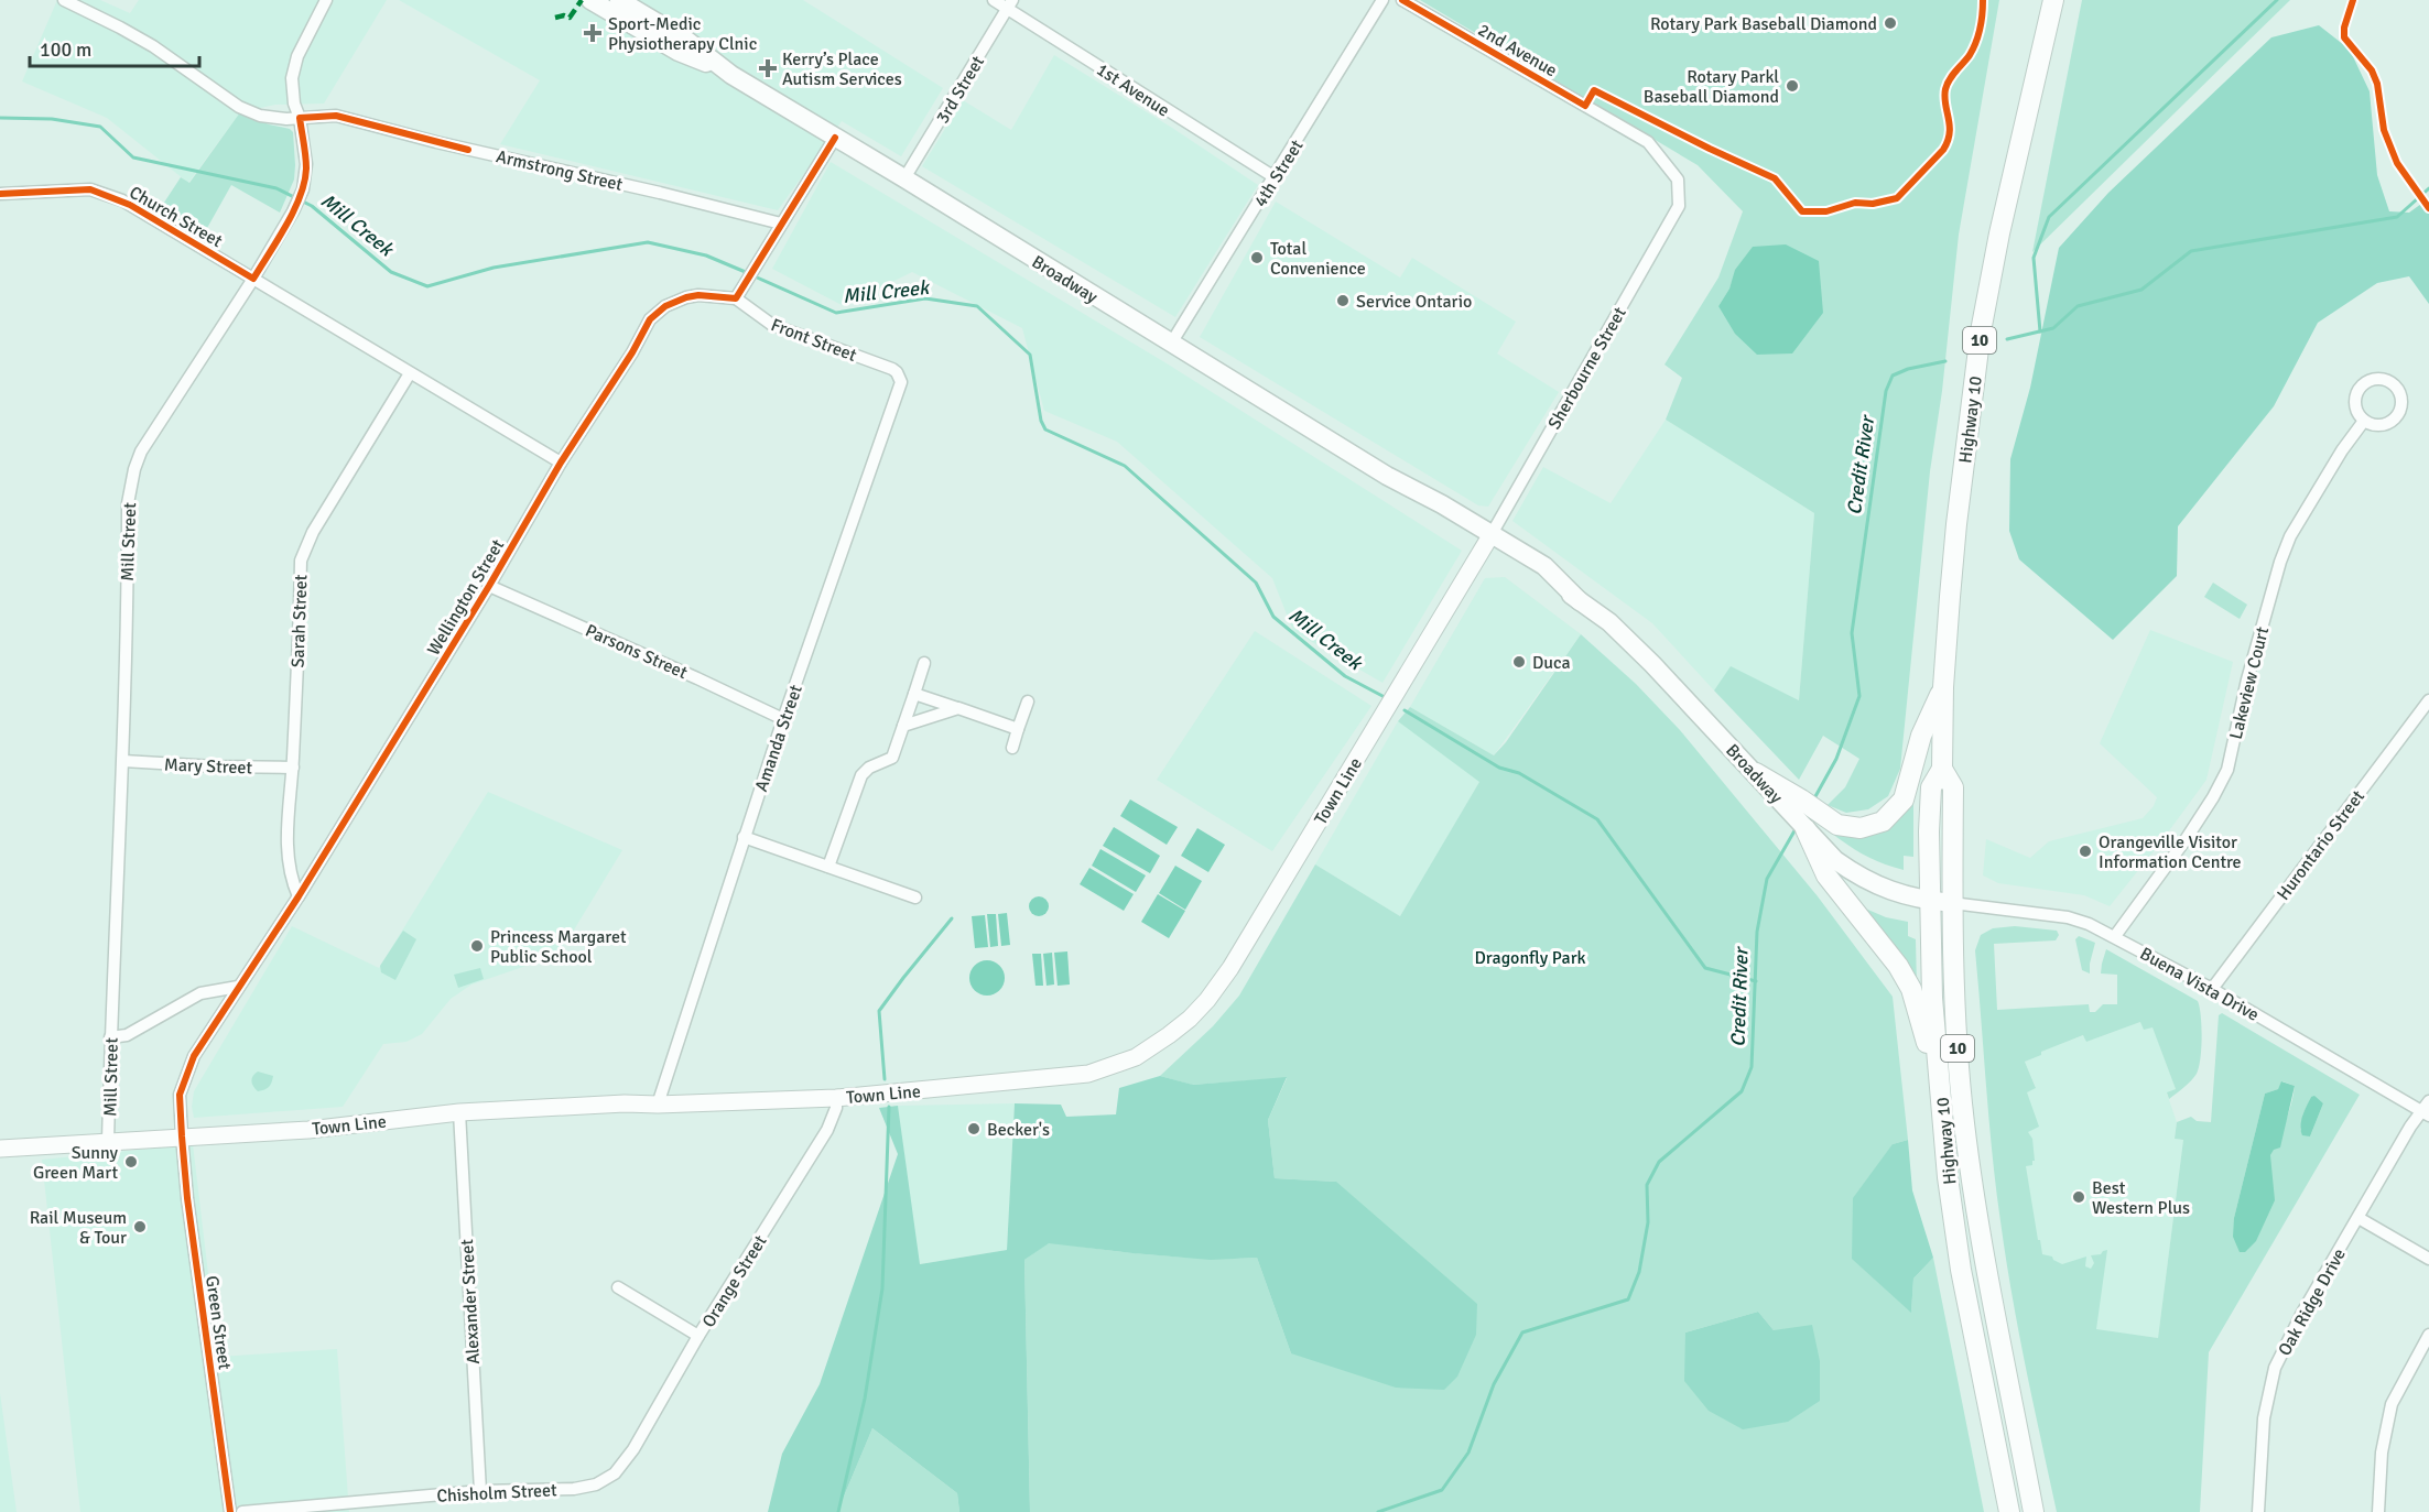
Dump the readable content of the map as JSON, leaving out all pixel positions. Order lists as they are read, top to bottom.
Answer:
{
  "streets": {
    "highway": ["10", "Highway 10"],
    "main road": ["Broadway", "Town Line"],
    "street": [
      "2nd Avenue",
      "3rd Street",
      "1st Avenue",
      "Armstrong Street",
      "4th Street",
      "Church Street",
      "Front Street",
      "Sherbourne Street",
      "Mill Street",
      "Wellington Street",
      "Sarah Street",
      "Parsons Street",
      "Lakeview Court",
      "Amanda Street",
      "Mary Street",
      "Hurontario Street",
      "Buena Vista Drive",
      "Orange Street",
      "Alexander Street",
      "Oak Ridge Drive",
      "Green Street",
      "Chisholm Street"
    ]
  },
  "crossings": [
    ["2nd Avenue", "Sherbourne Street"],
    ["3rd Street", "1st Avenue"],
    ["3rd Street", "Broadway"],
    ["1st Avenue", "4th Street"],
    ["Armstrong Street", "Mill Street"],
    ["4th Street", "Broadway"],
    ["Church Street", "Mill Street"],
    ["Church Street", "Wellington Street"],
    ["Church Street", "Sarah Street"],
    ["Broadway", "Sherbourne Street"],
    ["Broadway", "Town Line"],
    ["Front Street", "Wellington Street"],
    ["Front Street", "Amanda Street"],
    ["Sherbourne Street", "Town Line"],
    ["Highway 10", "Buena Vista Drive"],
    ["Mill Street", "Mary Street"],
    ["Mill Street", "Town Line"],
    ["Wellington Street", "Sarah Street"],
    ["Wellington Street", "Parsons Street"],
    ["Wellington Street", "Town Line"],
    ["Wellington Street", "Green Street"],
    ["Sarah Street", "Mary Street"],
    ["Parsons Street", "Amanda Street"],
    ["Lakeview Court", "Buena Vista Drive"],
    ["Amanda Street", "Town Line"],
    ["Town Line", "Orange Street"],
    ["Town Line", "Alexander Street"],
    ["Town Line", "Green Street"],
    ["Hurontario Street", "Buena Vista Drive"],
    ["Buena Vista Drive", "Oak Ridge Drive"],
    ["Orange Street", "Chisholm Street"],
    ["Alexander Street", "Chisholm Street"]
  ],
  "water": ["Mill Creek", "Credit River"],
  "parks": ["Dragonfly Park"],
  "places": {
    "other": [
      "Rotary Park Baseball Diamond",
      "Rotary Parkl Baseball Diamond",
      "Total Convenience",
      "Service Ontario",
      "Duca",
      "Orangeville Visitor Information Centre",
      "Princess Margaret Public School",
      "Becker's",
      "Sunny Green Mart",
      "Best Western Plus",
      "Rail Museum & Tour"
    ],
    "health": ["Sport-Medic Physiotherapy Clnic", "Kerry’s Place Autism Services"]
  },
  "scale_bar": "100 m"
}
